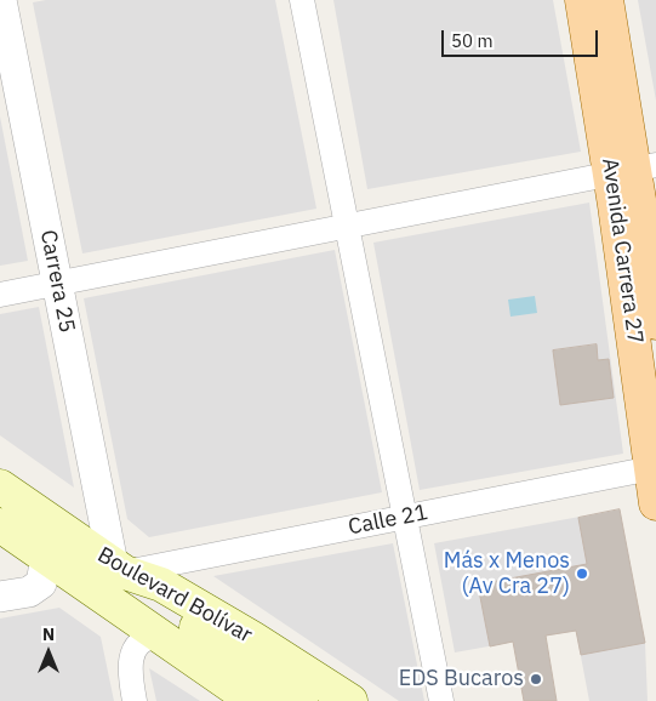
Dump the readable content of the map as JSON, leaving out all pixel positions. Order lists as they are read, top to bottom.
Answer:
{
  "streets": {
    "main road": ["Avenida Carrera 27", "Boulevard Bolívar"],
    "street": ["Carrera 25", "Calle 21"]
  },
  "crossings": [
    ["Avenida Carrera 27", "Calle 21"],
    ["Carrera 25", "Calle 21"],
    ["Carrera 25", "Boulevard Bolívar"],
    ["Calle 21", "Boulevard Bolívar"]
  ],
  "places": ["Más x Menos (Av Cra 27)", "EDS Bucaros"],
  "scale_bar": "50 m",
  "north": "top"
}
